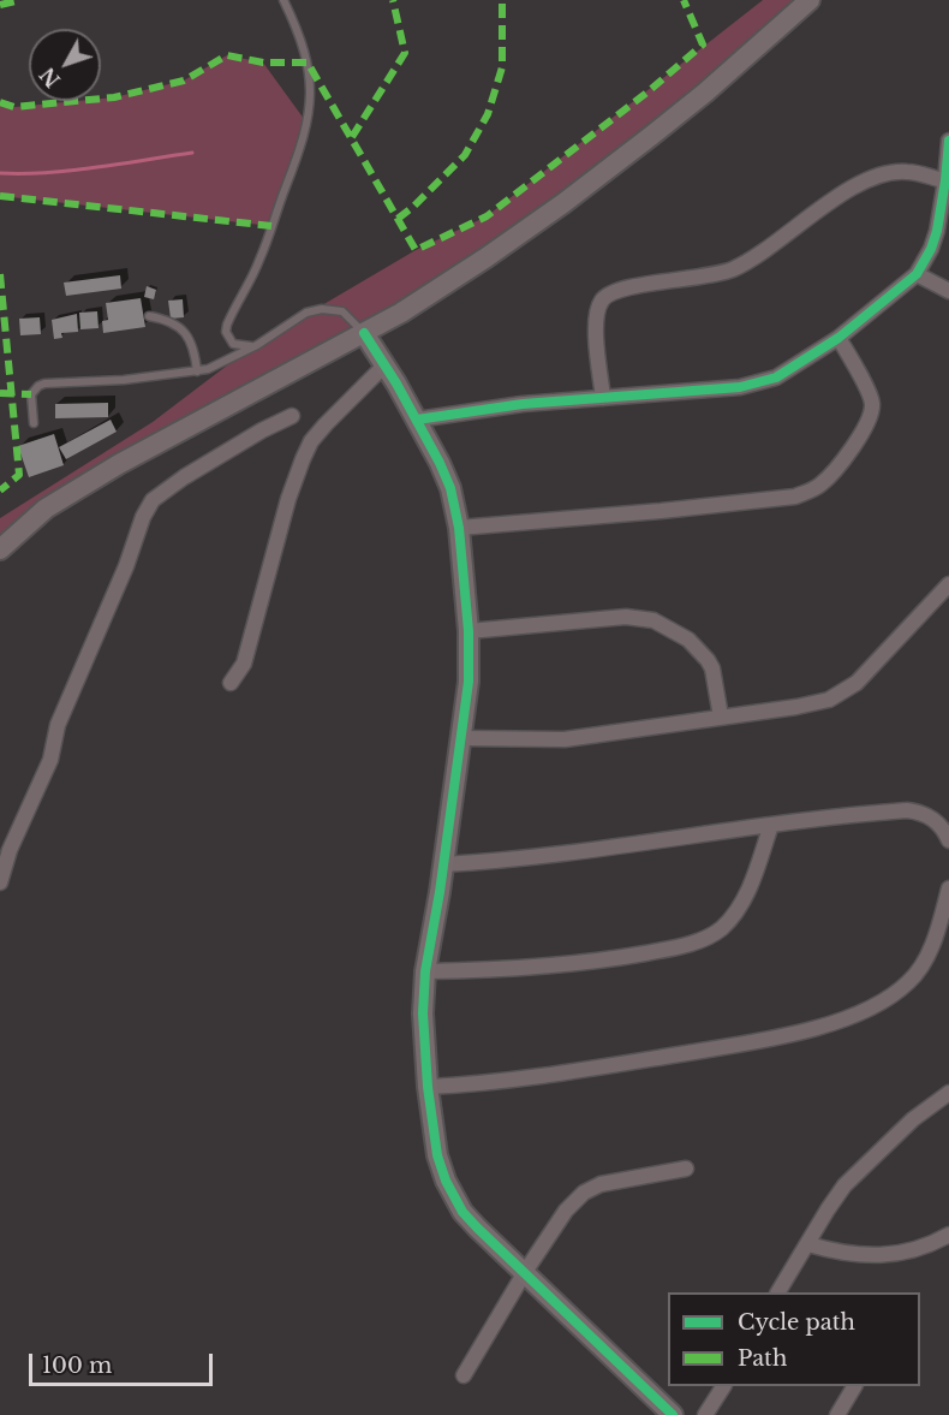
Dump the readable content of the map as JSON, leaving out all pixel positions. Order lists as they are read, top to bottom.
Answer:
{
  "legend": ["Cycle path", "Path"],
  "scale_bar": "100 m",
  "north": "bottom left"
}
